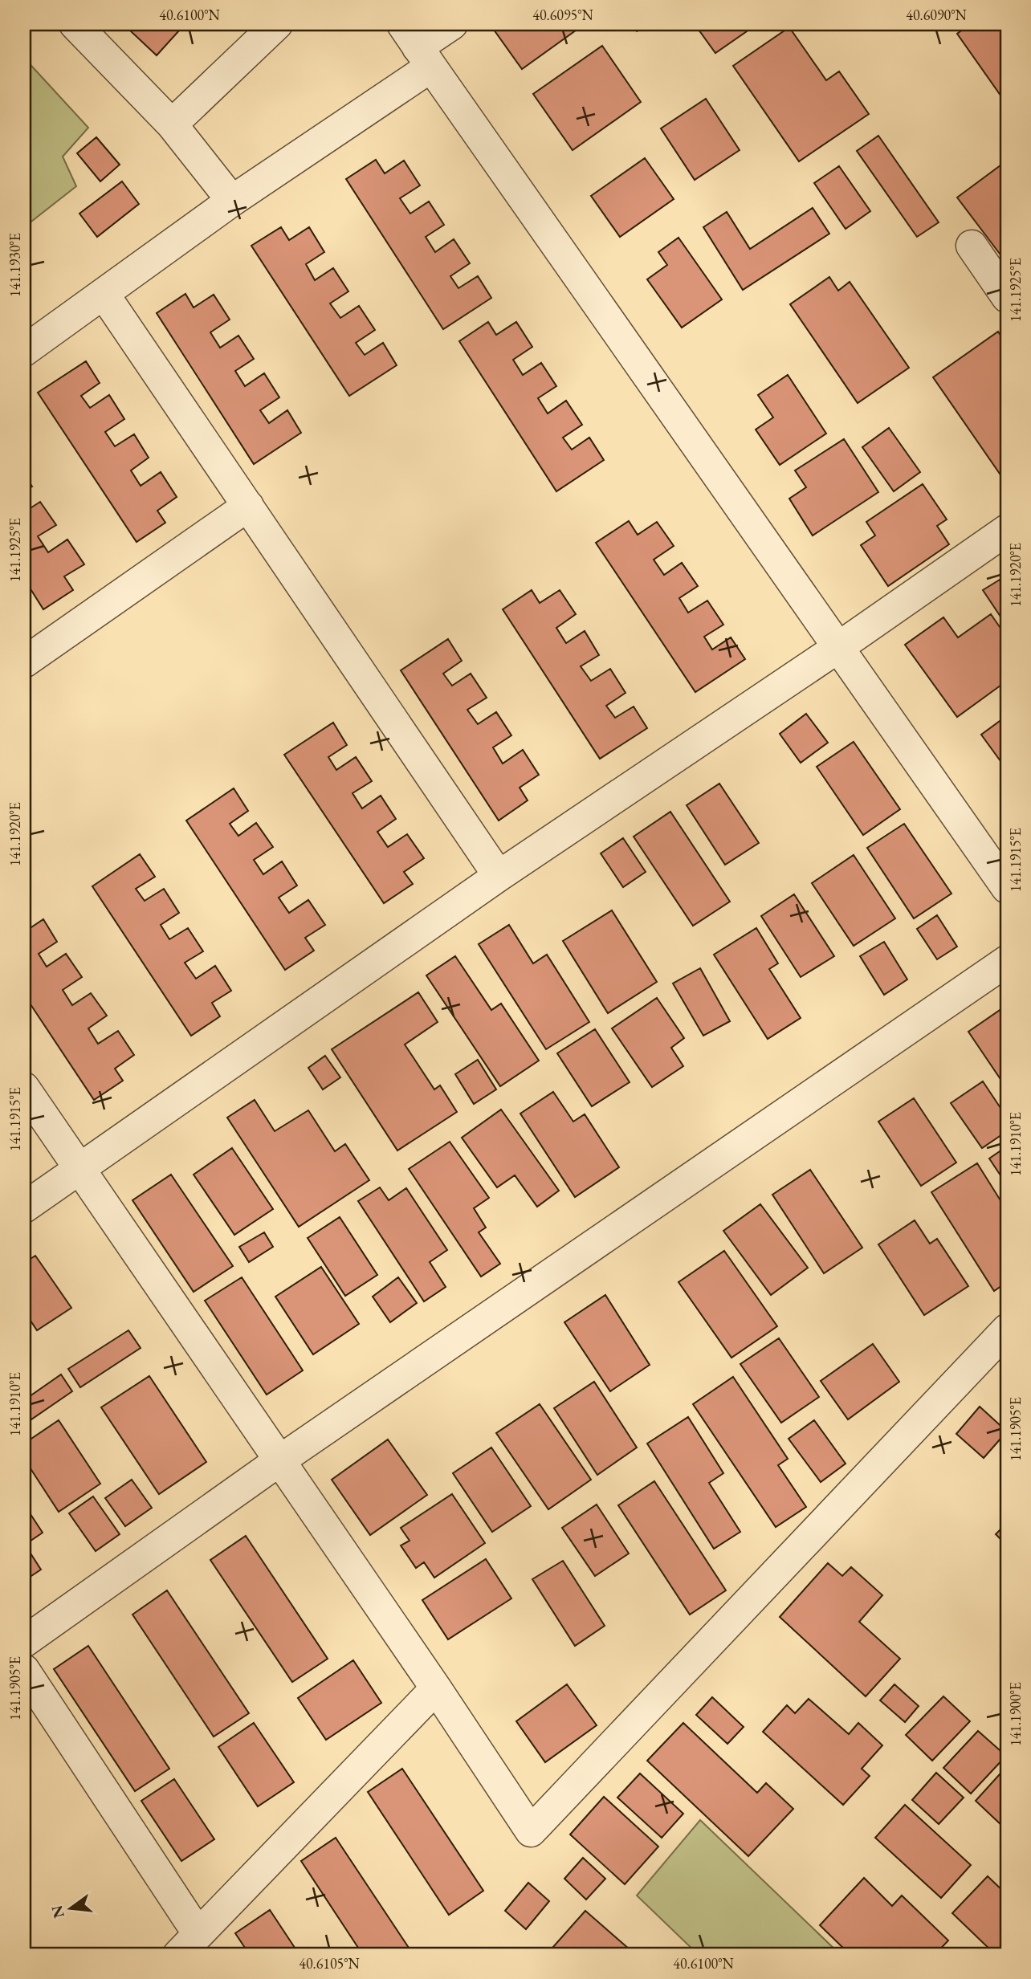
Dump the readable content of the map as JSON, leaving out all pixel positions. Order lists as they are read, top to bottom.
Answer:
{
  "north": "left",
  "coordinates": [
    "40.6100°N",
    "40.6095°N",
    "40.6090°N",
    "141.1930°E",
    "141.1925°E",
    "141.1920°E",
    "141.1915°E",
    "141.1910°E",
    "141.1905°E",
    "141.1900°E",
    "40.6105°N"
  ]
}
